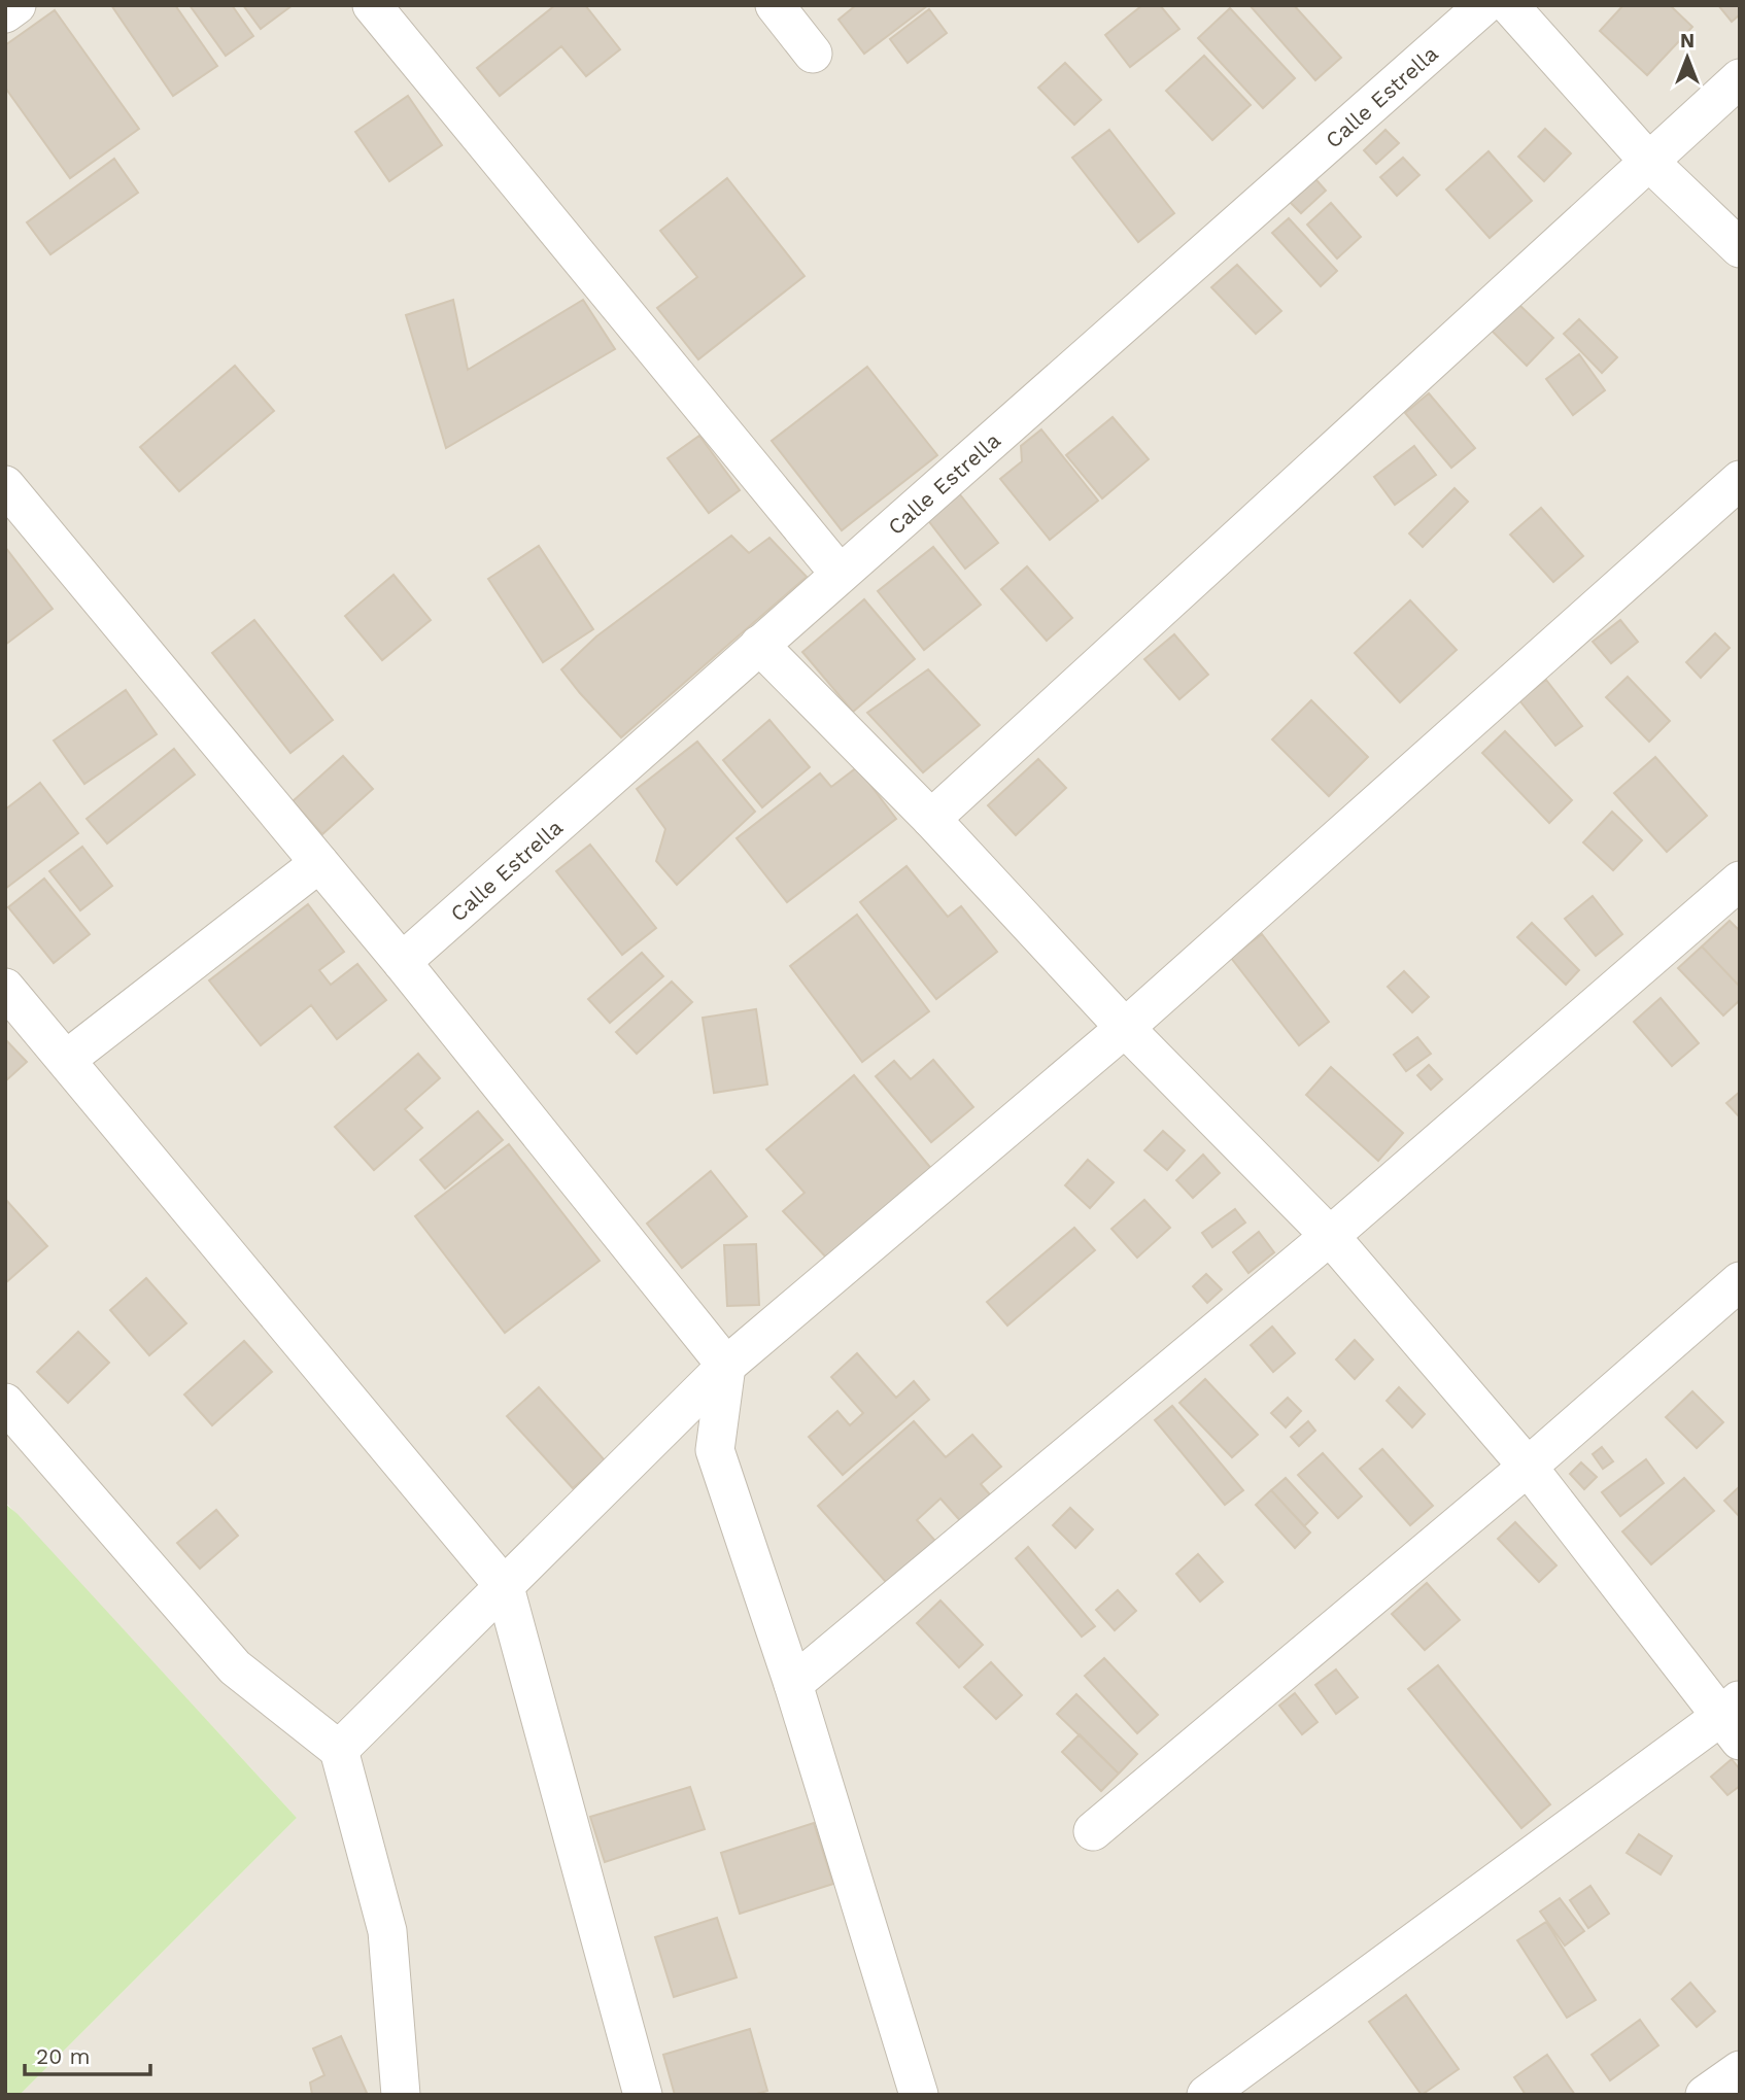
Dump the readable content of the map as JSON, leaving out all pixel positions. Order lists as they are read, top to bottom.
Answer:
{
  "streets": {
    "street": ["Calle Estrella"]
  },
  "scale_bar": "20 m",
  "north": "top"
}
